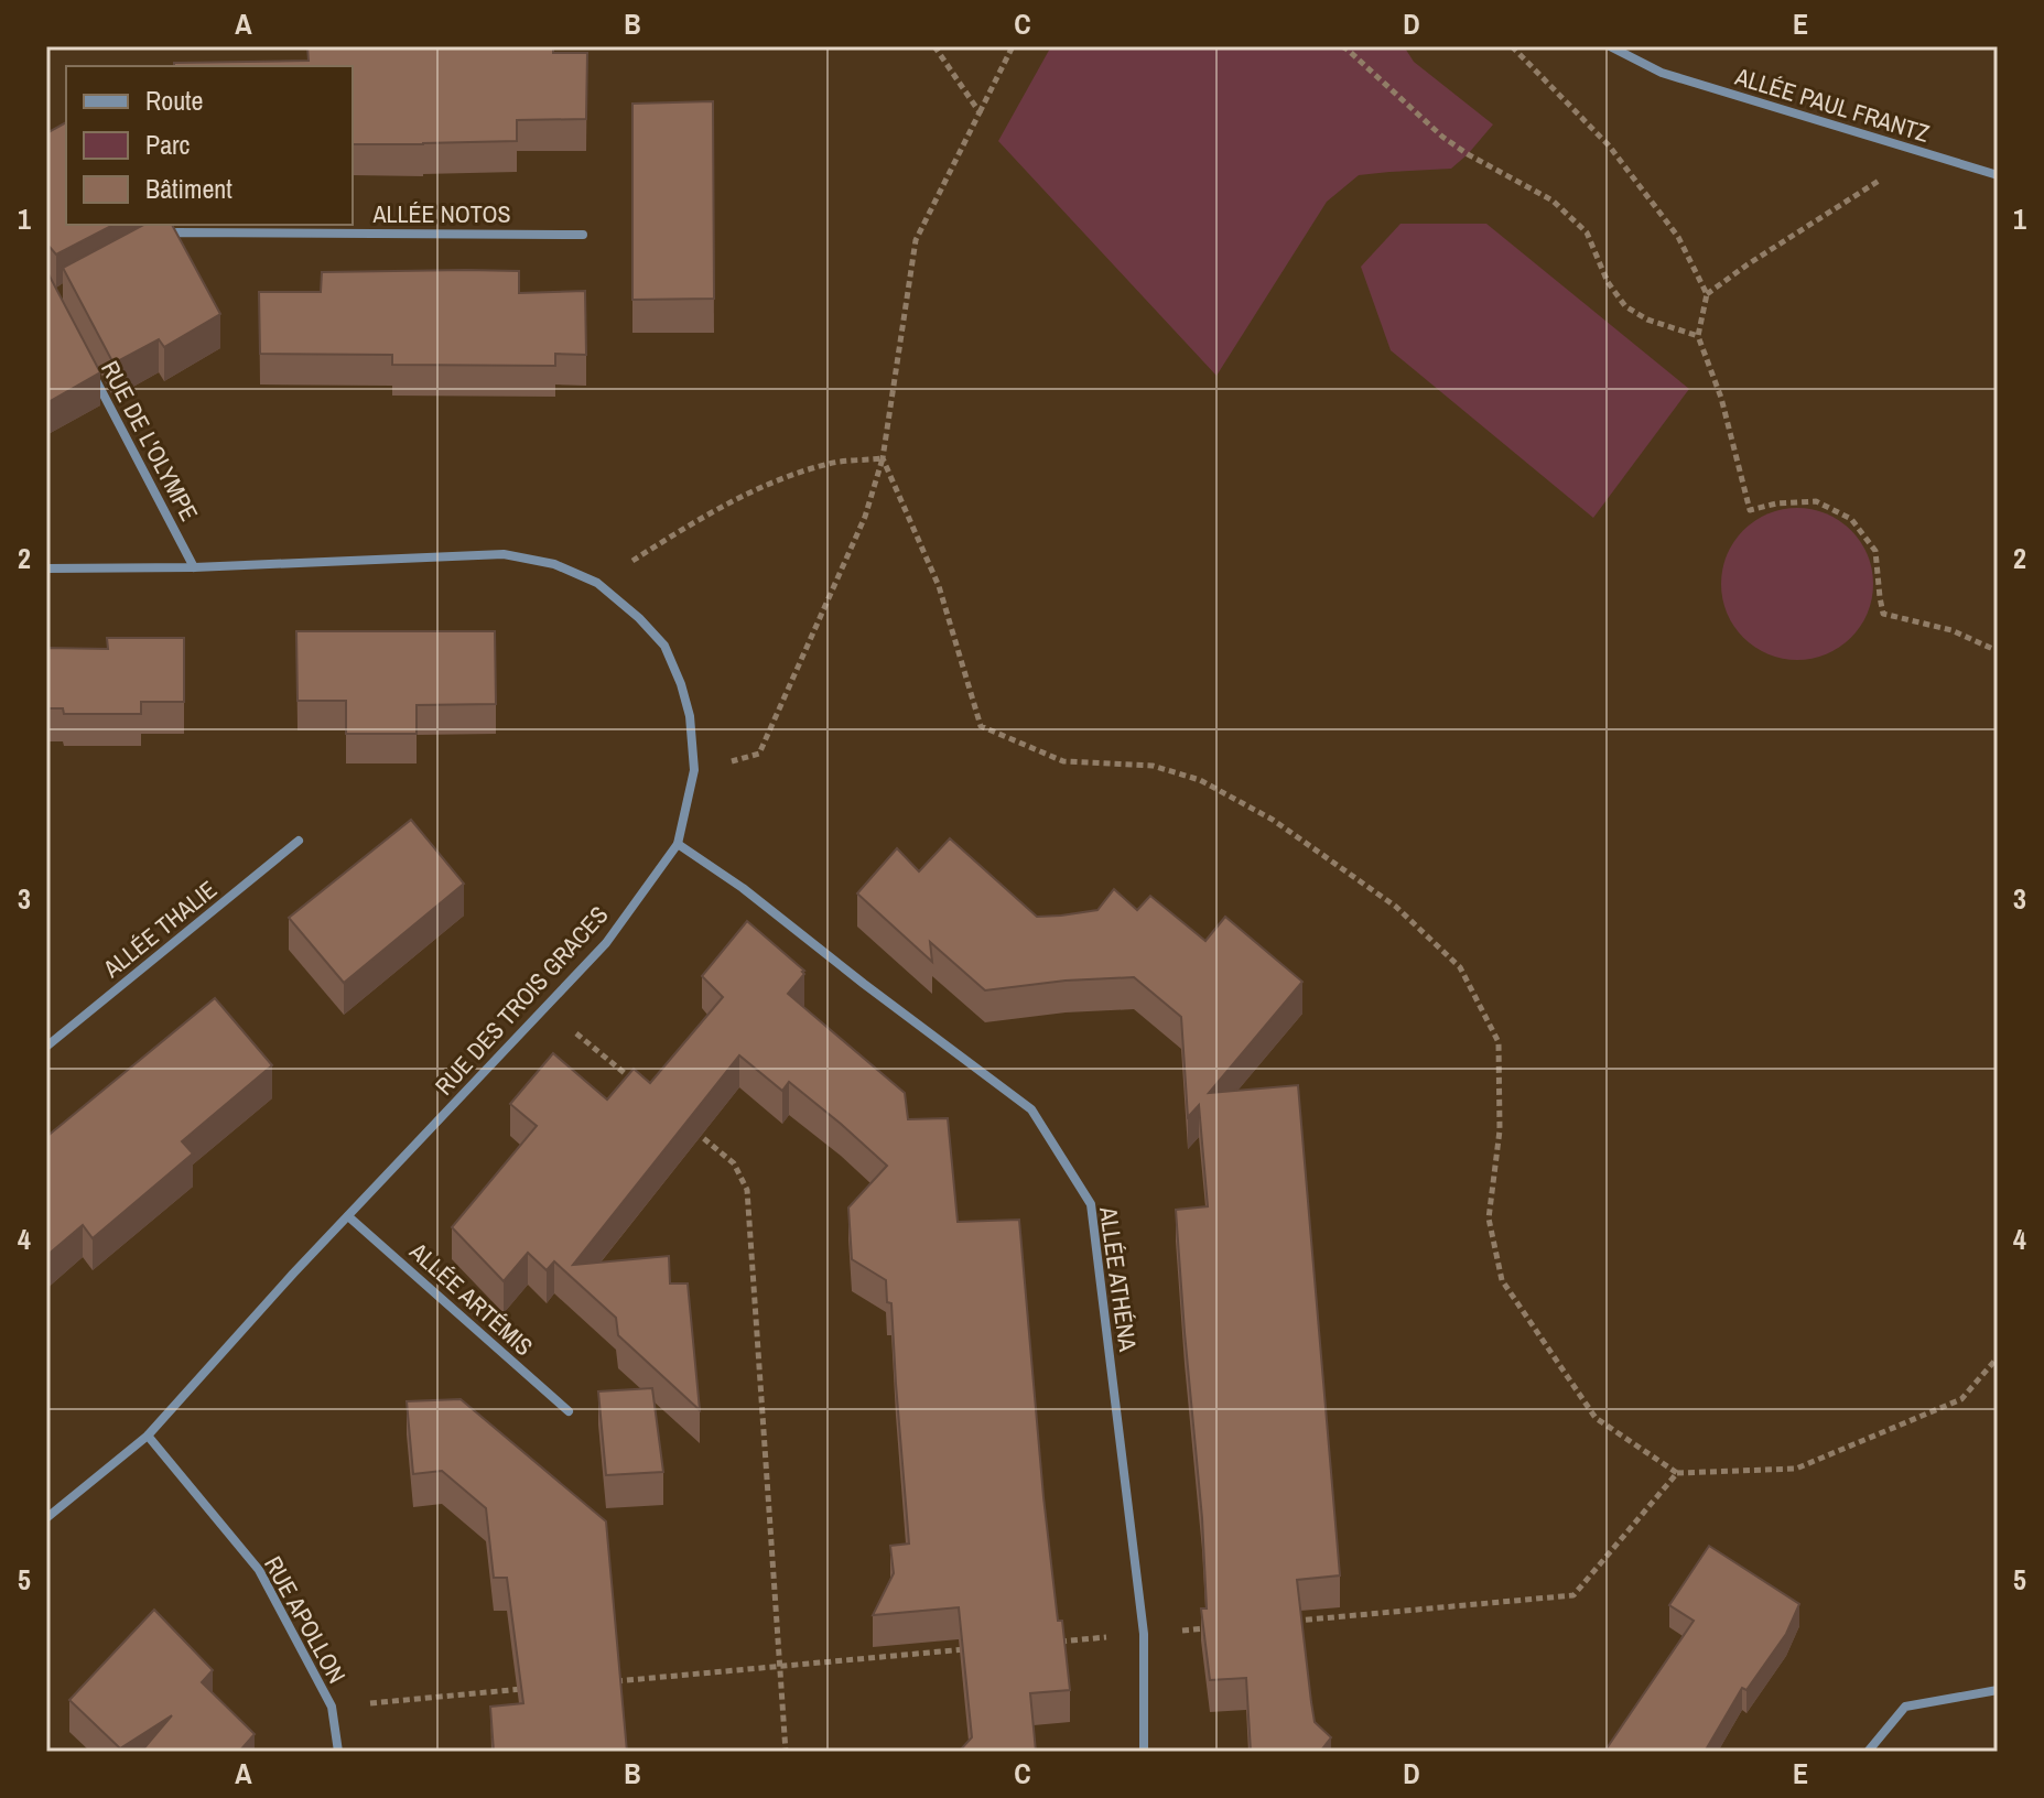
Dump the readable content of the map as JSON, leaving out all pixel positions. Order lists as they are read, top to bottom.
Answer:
{
  "streets": {
    "street": [
      "ALLÉE PAUL FRANTZ",
      "ALLÉE NOTOS",
      "RUE DE L'OLYMPE",
      "ALLÉE THALIE",
      "RUE DES TROIS GRACES",
      "ALLÉE ATHÉNA",
      "ALLÉE ARTÉMIS",
      "RUE APOLLON"
    ]
  },
  "crossings": [
    ["RUE DE L'OLYMPE", "RUE DES TROIS GRACES"],
    ["RUE DES TROIS GRACES", "ALLÉE ATHÉNA"],
    ["RUE DES TROIS GRACES", "ALLÉE ARTÉMIS"],
    ["RUE DES TROIS GRACES", "RUE APOLLON"]
  ],
  "legend": ["Route", "Parc", "Bâtiment"],
  "grid": {
    "columns": [
      "A",
      "B",
      "C",
      "D",
      "E"
    ],
    "rows": [
      "1",
      "2",
      "3",
      "4",
      "5"
    ]
  }
}
